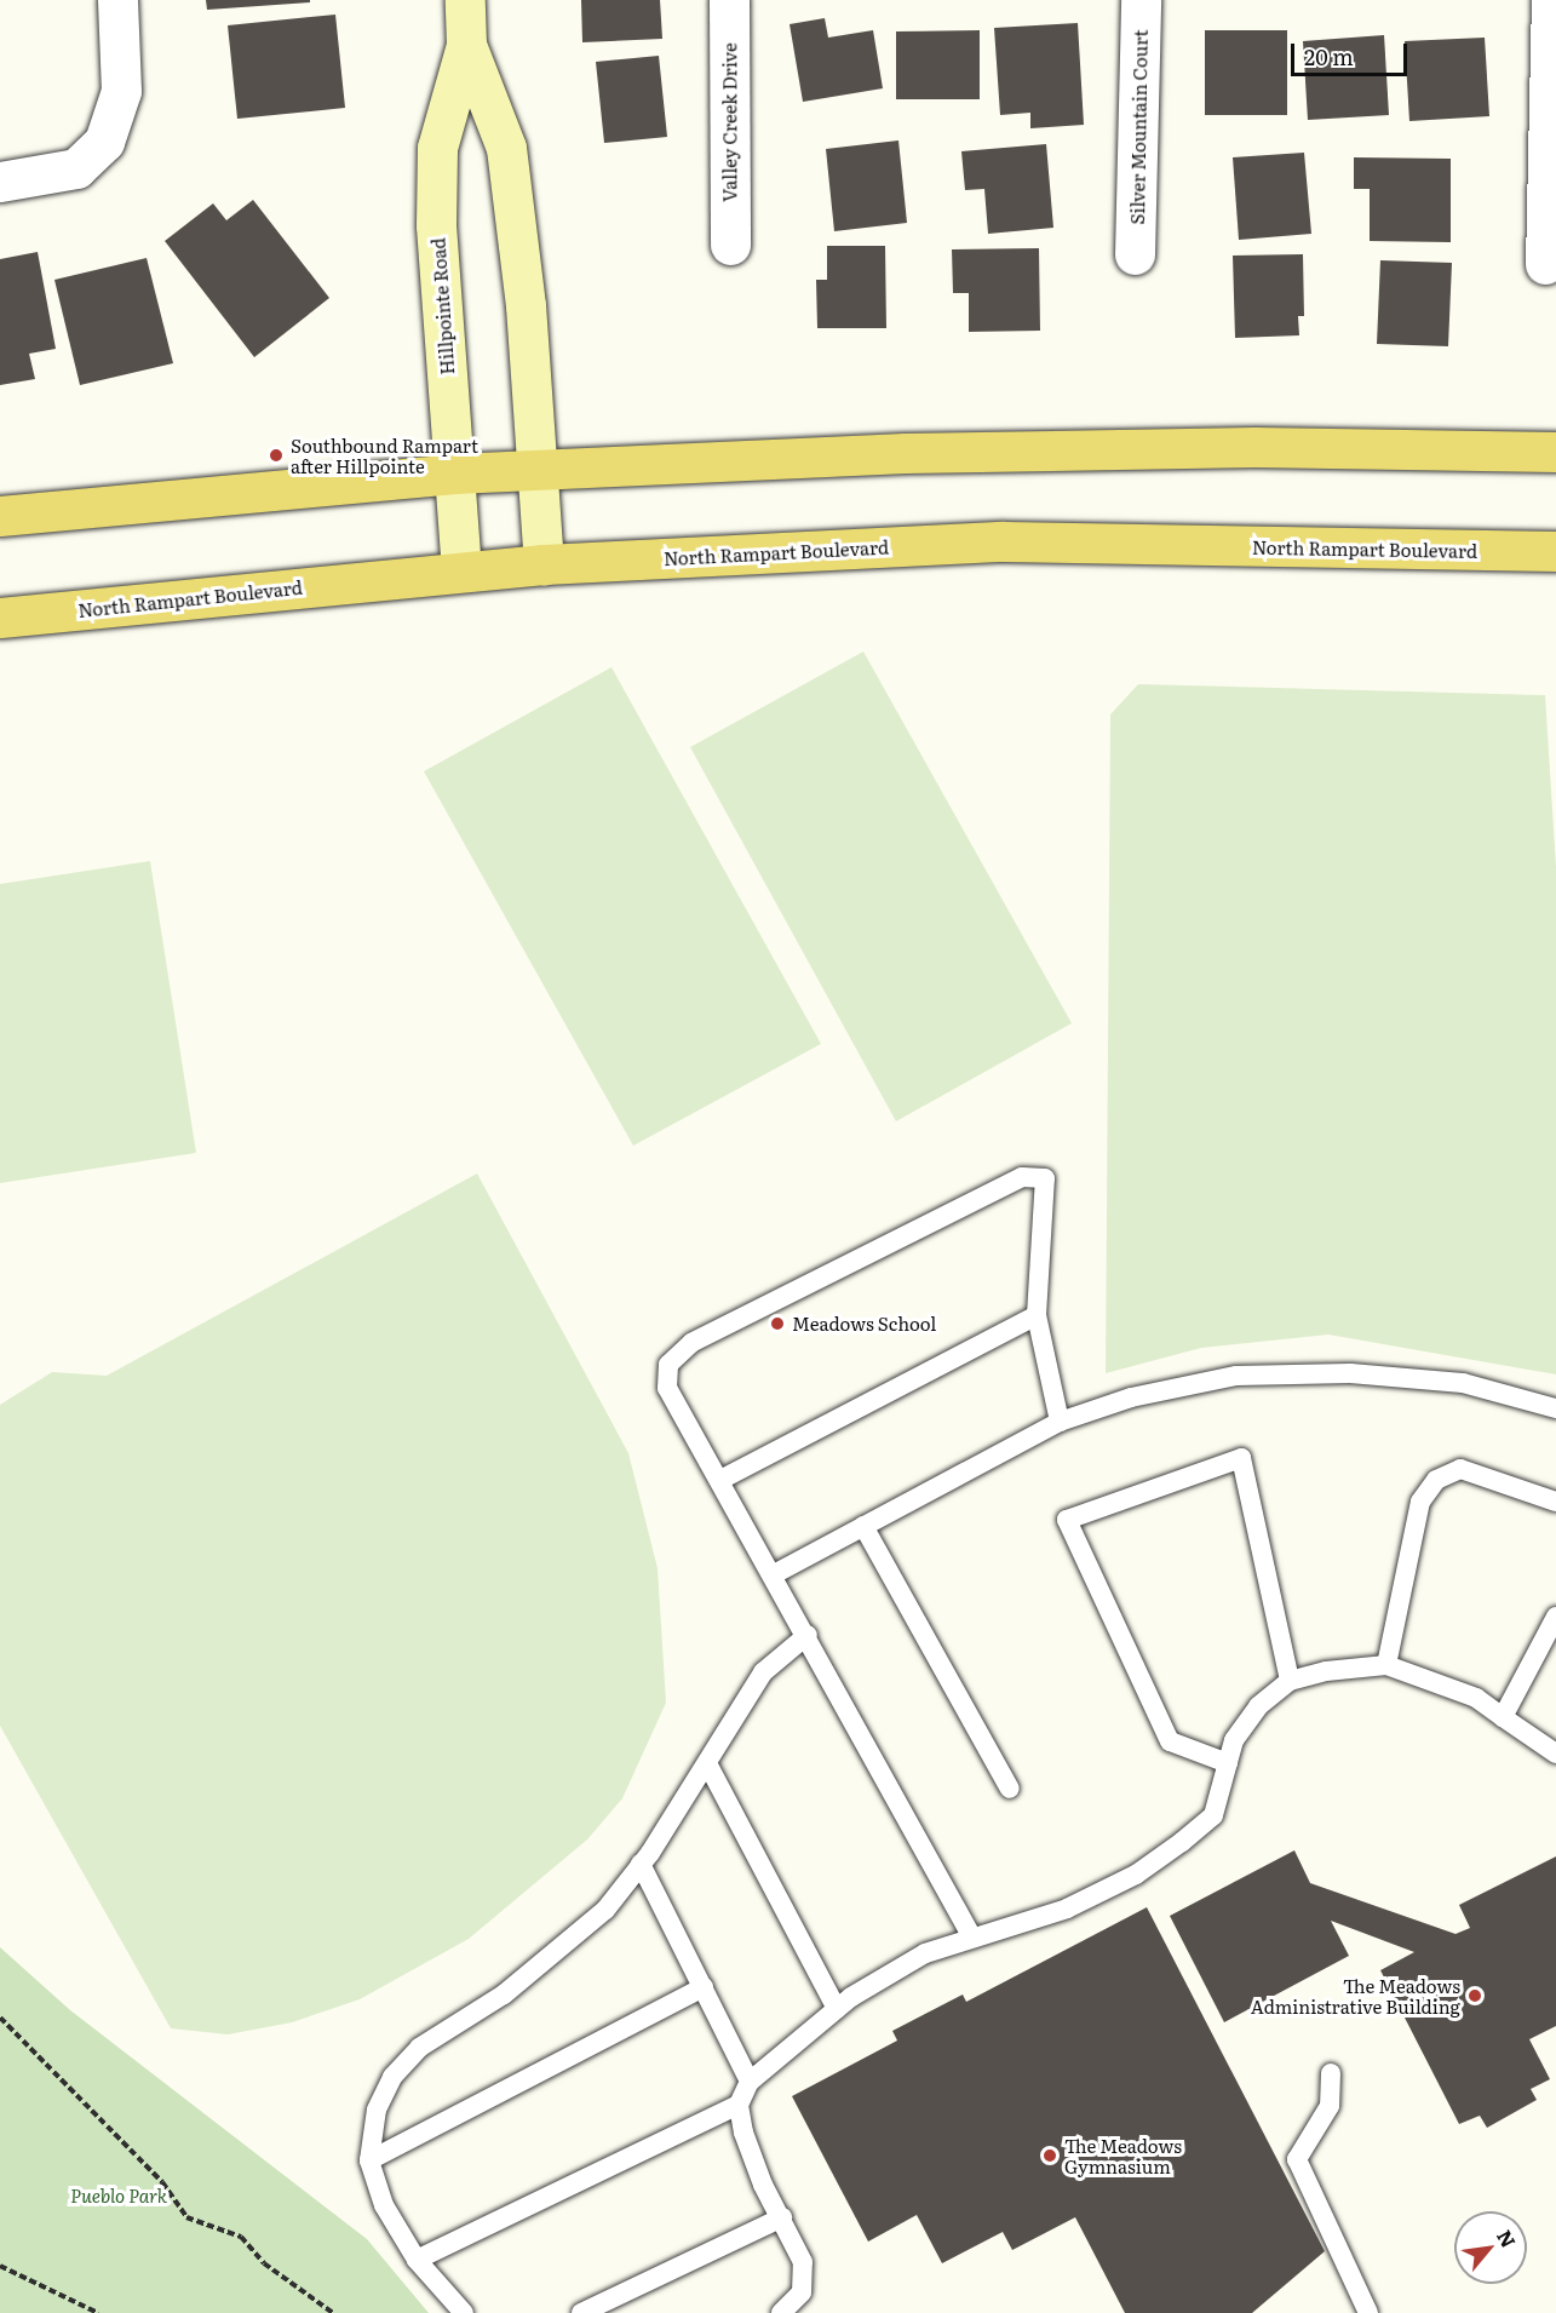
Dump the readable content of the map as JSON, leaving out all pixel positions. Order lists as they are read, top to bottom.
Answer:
{
  "streets": {
    "main road": ["North Rampart Boulevard"],
    "street": ["Valley Creek Drive", "Silver Mountain Court", "Hillpointe Road"]
  },
  "crossings": [
    ["Hillpointe Road", "North Rampart Boulevard"]
  ],
  "parks": ["Pueblo Park"],
  "places": [
    "Southbound Rampart after Hillpointe",
    "Meadows School",
    "The Meadows Administrative Building",
    "The Meadows Gymnasium"
  ],
  "scale_bar": "20 m",
  "north": "top right"
}
